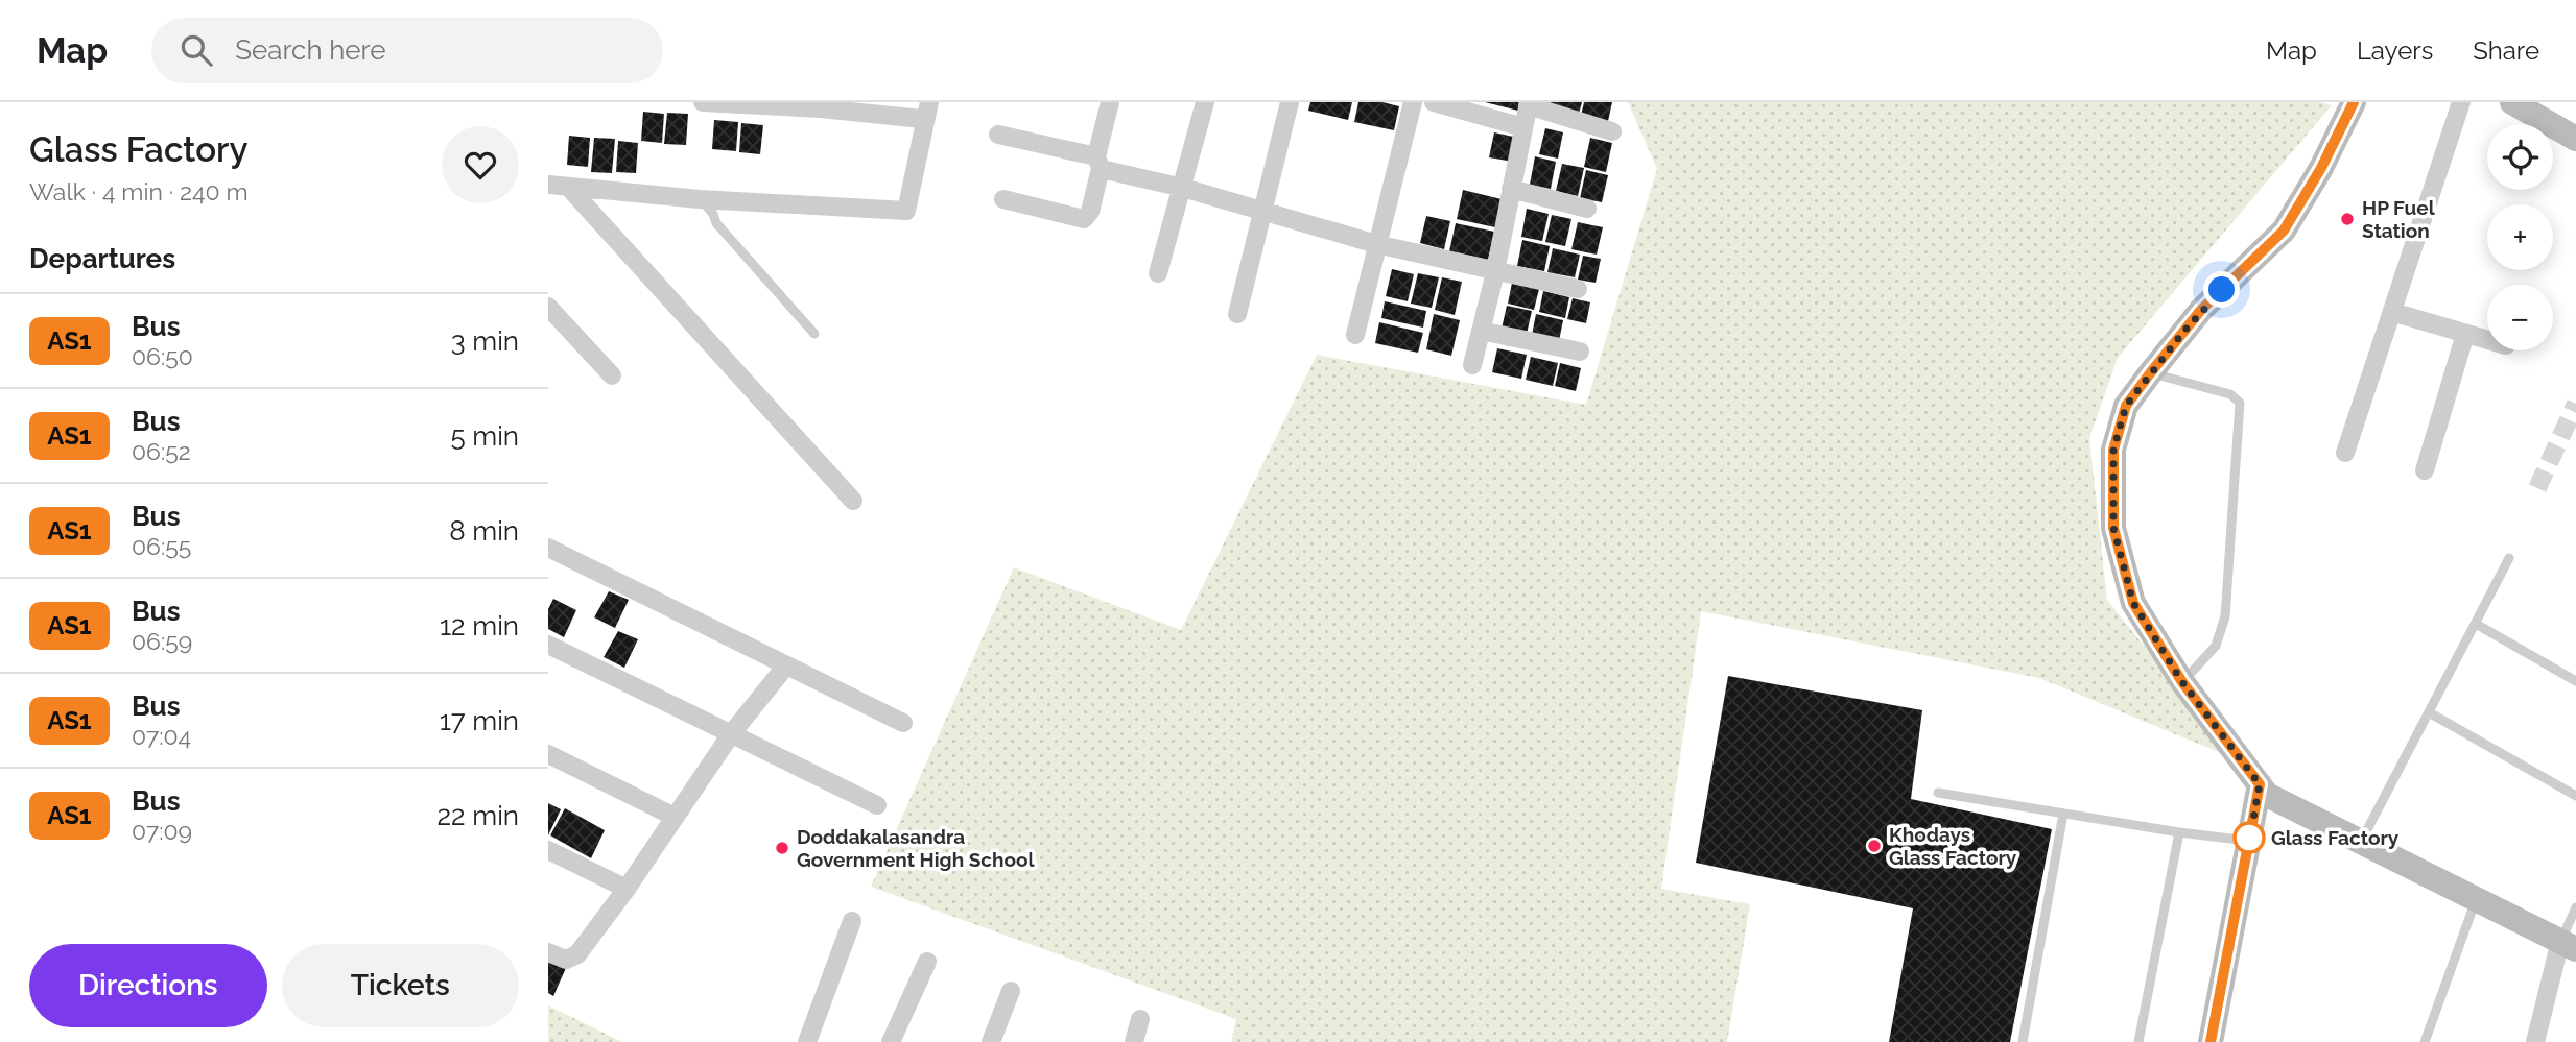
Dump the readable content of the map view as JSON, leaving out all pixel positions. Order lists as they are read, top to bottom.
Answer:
{
  "places": [
    "HP Fuel Station",
    "Glass Factory",
    "Khodays Glass Factory",
    "Doddakalasandra Government High School"
  ],
  "lines": ["bus line AS1"],
  "page": {
    "header": "Map",
    "search": "Search here",
    "nav": ["Map", "Layers", "Share"],
    "heading": [
      ["Glass Factory", "Walk · 4 min · 240 m"],
      "Departures"
    ],
    "map_buttons": ["+", "−"],
    "list": [
      {
        "mark": "AS1",
        "name": "Bus",
        "note": "06:50",
        "value": "3 min"
      },
      {
        "mark": "AS1",
        "name": "Bus",
        "note": "06:52",
        "value": "5 min"
      },
      {
        "mark": "AS1",
        "name": "Bus",
        "note": "06:55",
        "value": "8 min"
      },
      {
        "mark": "AS1",
        "name": "Bus",
        "note": "06:59",
        "value": "12 min"
      },
      {
        "mark": "AS1",
        "name": "Bus",
        "note": "07:04",
        "value": "17 min"
      },
      {
        "mark": "AS1",
        "name": "Bus",
        "note": "07:09",
        "value": "22 min"
      }
    ],
    "buttons": ["Directions", "Tickets"]
  }
}
